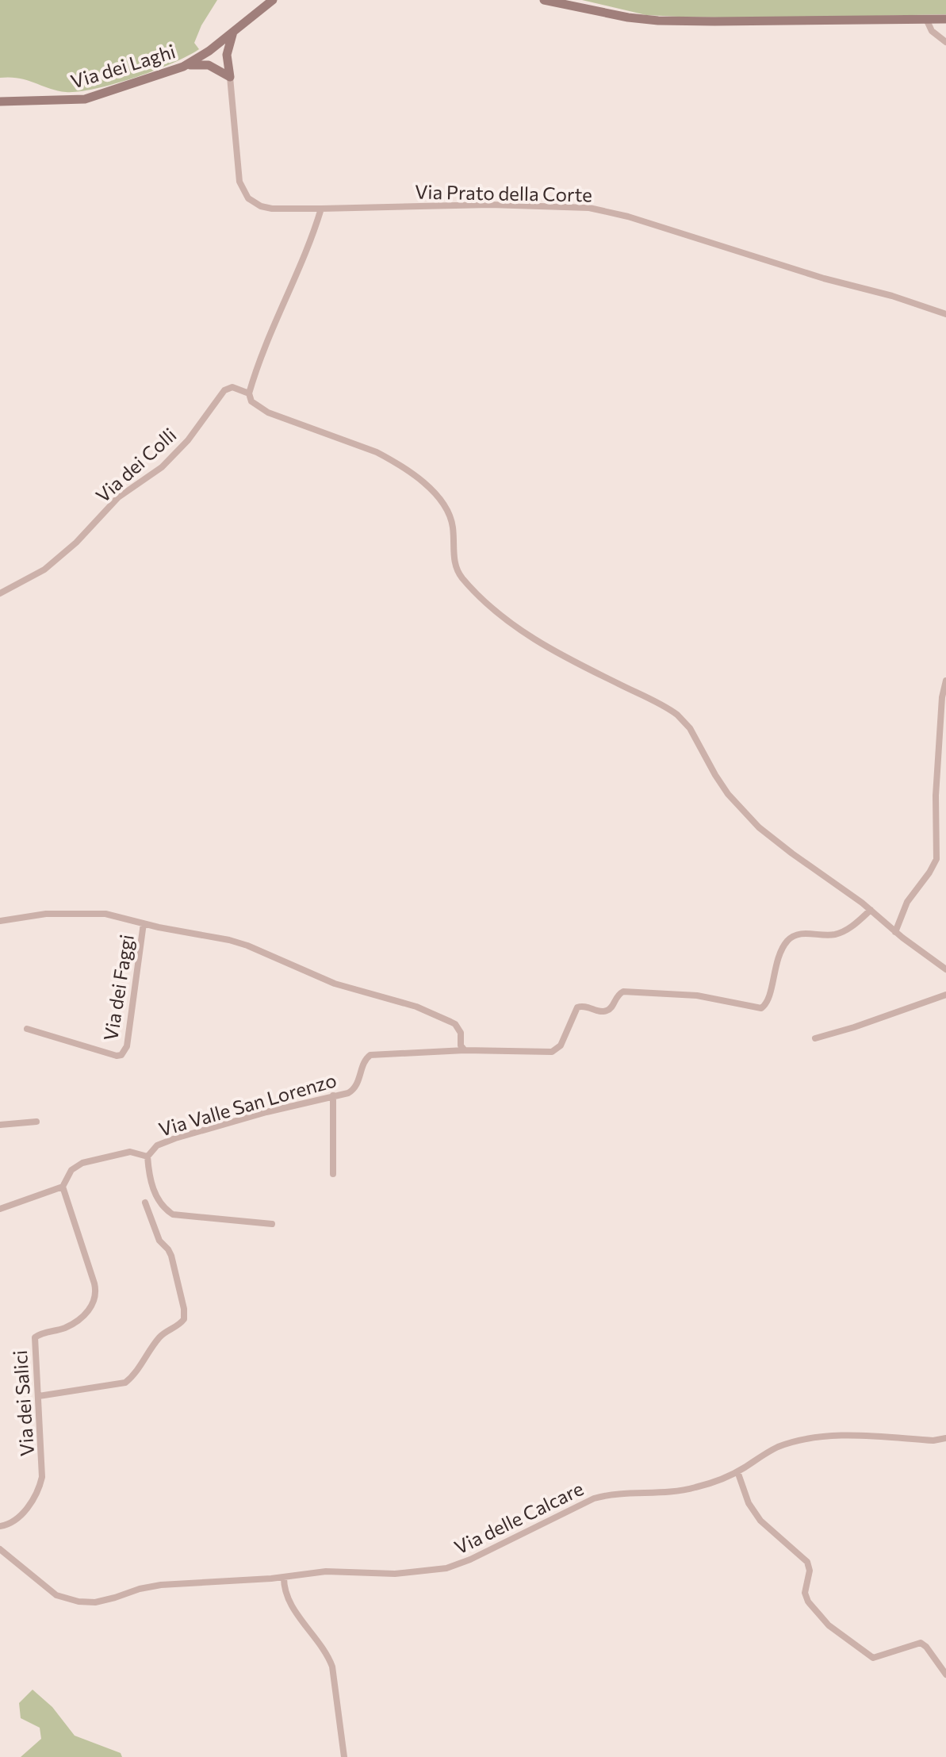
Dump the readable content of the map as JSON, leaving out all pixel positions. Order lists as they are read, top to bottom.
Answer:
{
  "streets": {
    "main road": ["Via dei Laghi"],
    "street": [
      "Via Prato della Corte",
      "Via dei Colli",
      "Via dei Faggi",
      "Via Valle San Lorenzo",
      "Via dei Salici",
      "Via delle Calcare"
    ]
  },
  "crossings": [
    ["Via Valle San Lorenzo", "Via dei Salici"]
  ]
}
